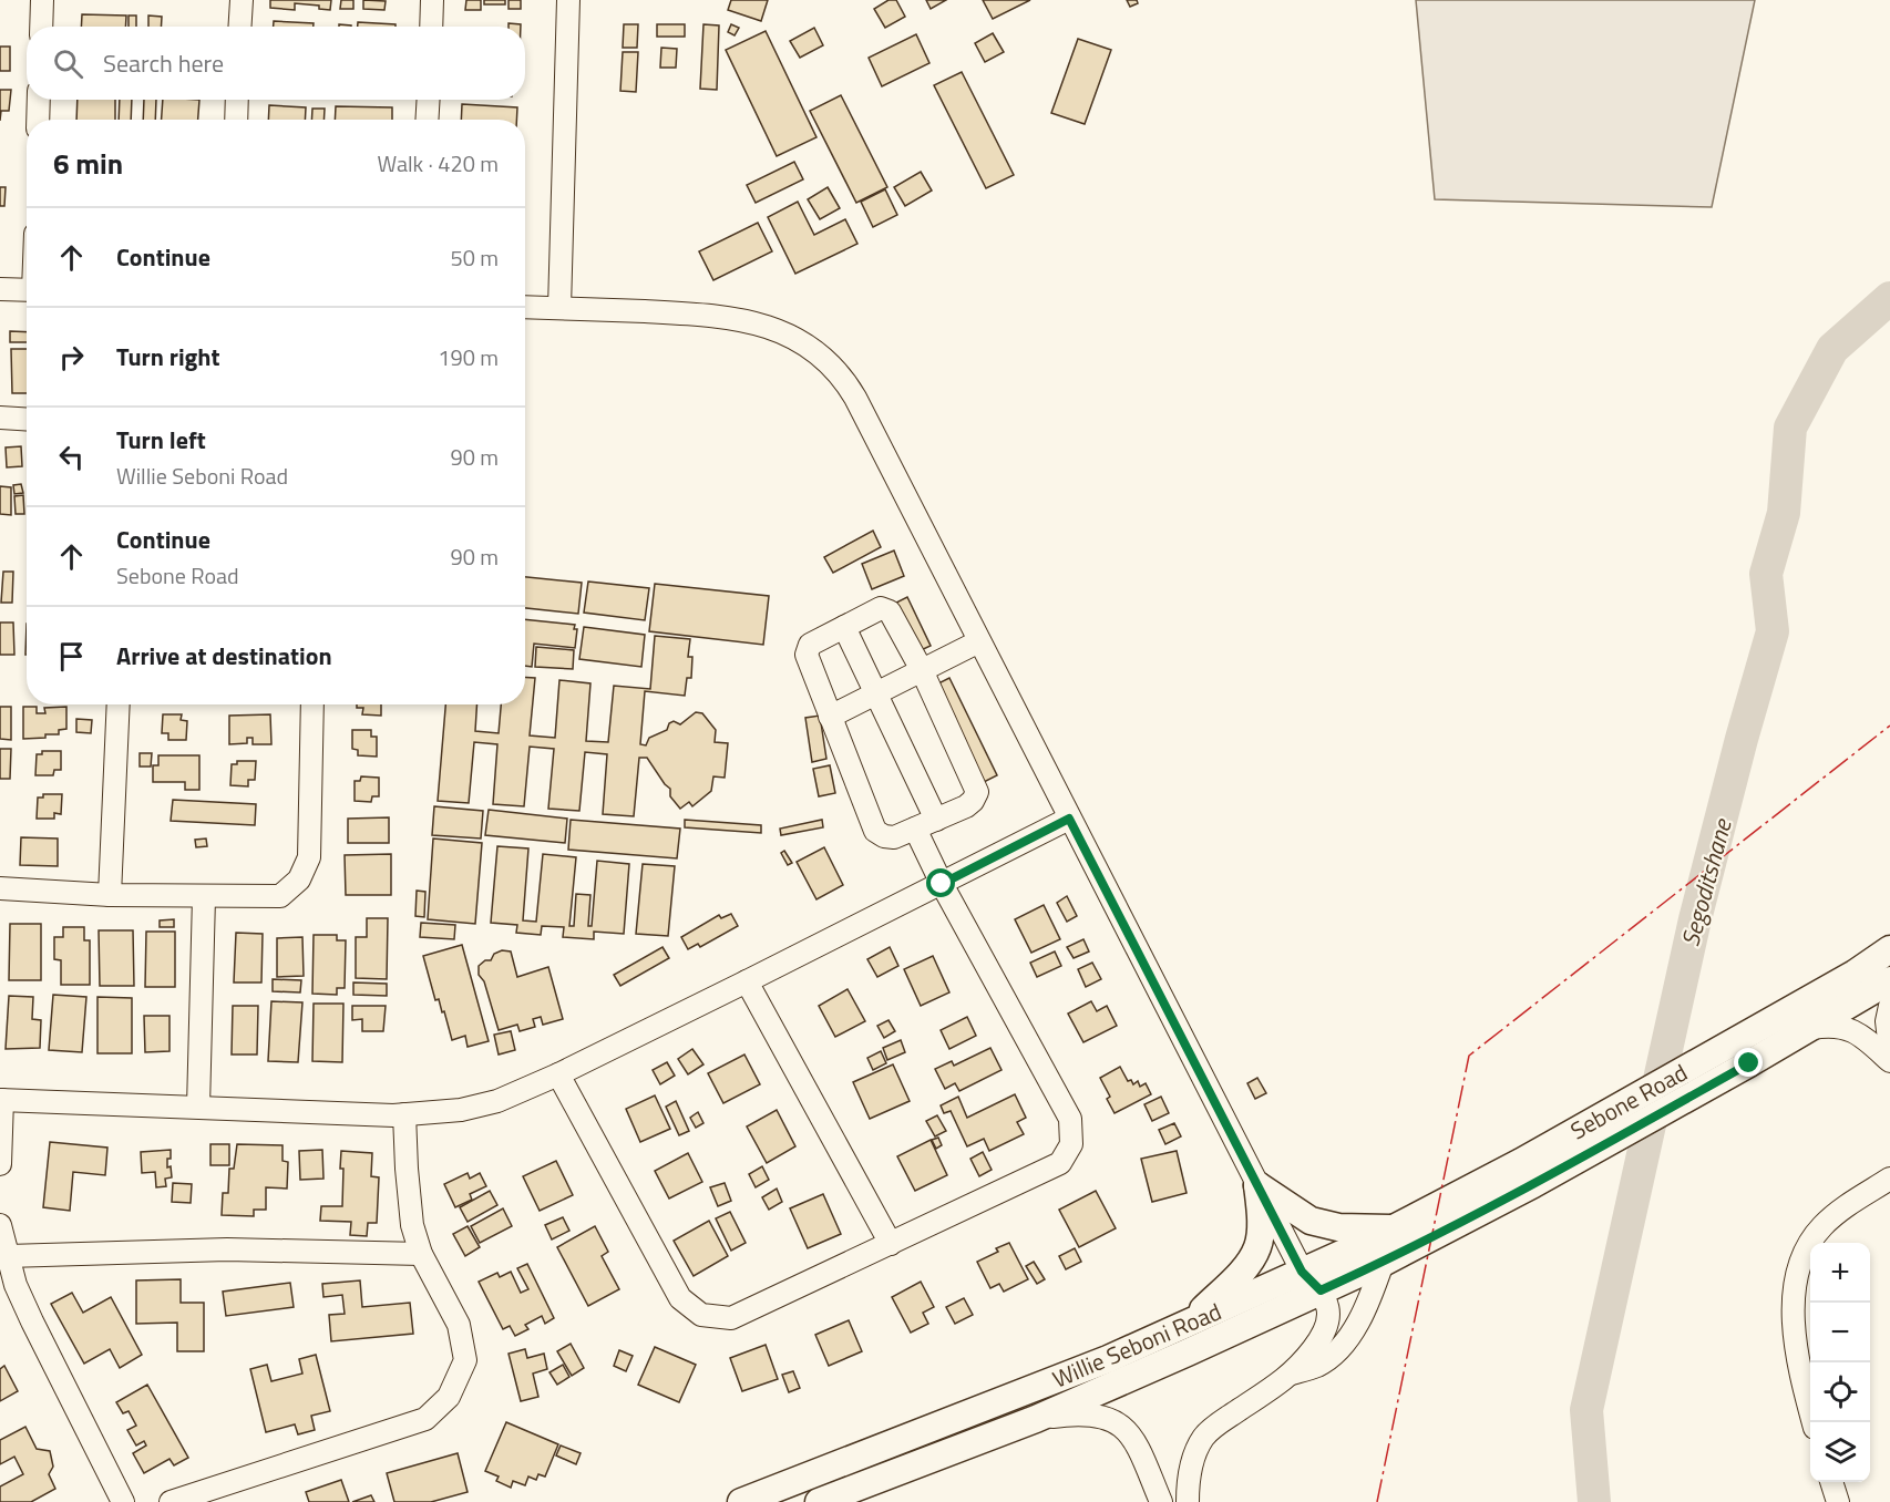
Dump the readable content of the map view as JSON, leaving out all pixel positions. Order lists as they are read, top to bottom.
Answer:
{
  "streets": {
    "main road": ["Sebone Road", "Willie Seboni Road"]
  },
  "crossings": [
    ["Sebone Road", "Willie Seboni Road"]
  ],
  "water": ["Segoditshane"],
  "page": {
    "search": "Search here",
    "heading": ["6 min", "Walk · 420 m"],
    "list": [
      ["Continue", "50 m"],
      ["Turn right", "190 m"],
      ["Turn left", "Willie Seboni Road", "90 m"],
      ["Continue", "Sebone Road", "90 m"],
      "Arrive at destination"
    ],
    "map_buttons": ["+", "−"]
  }
}
